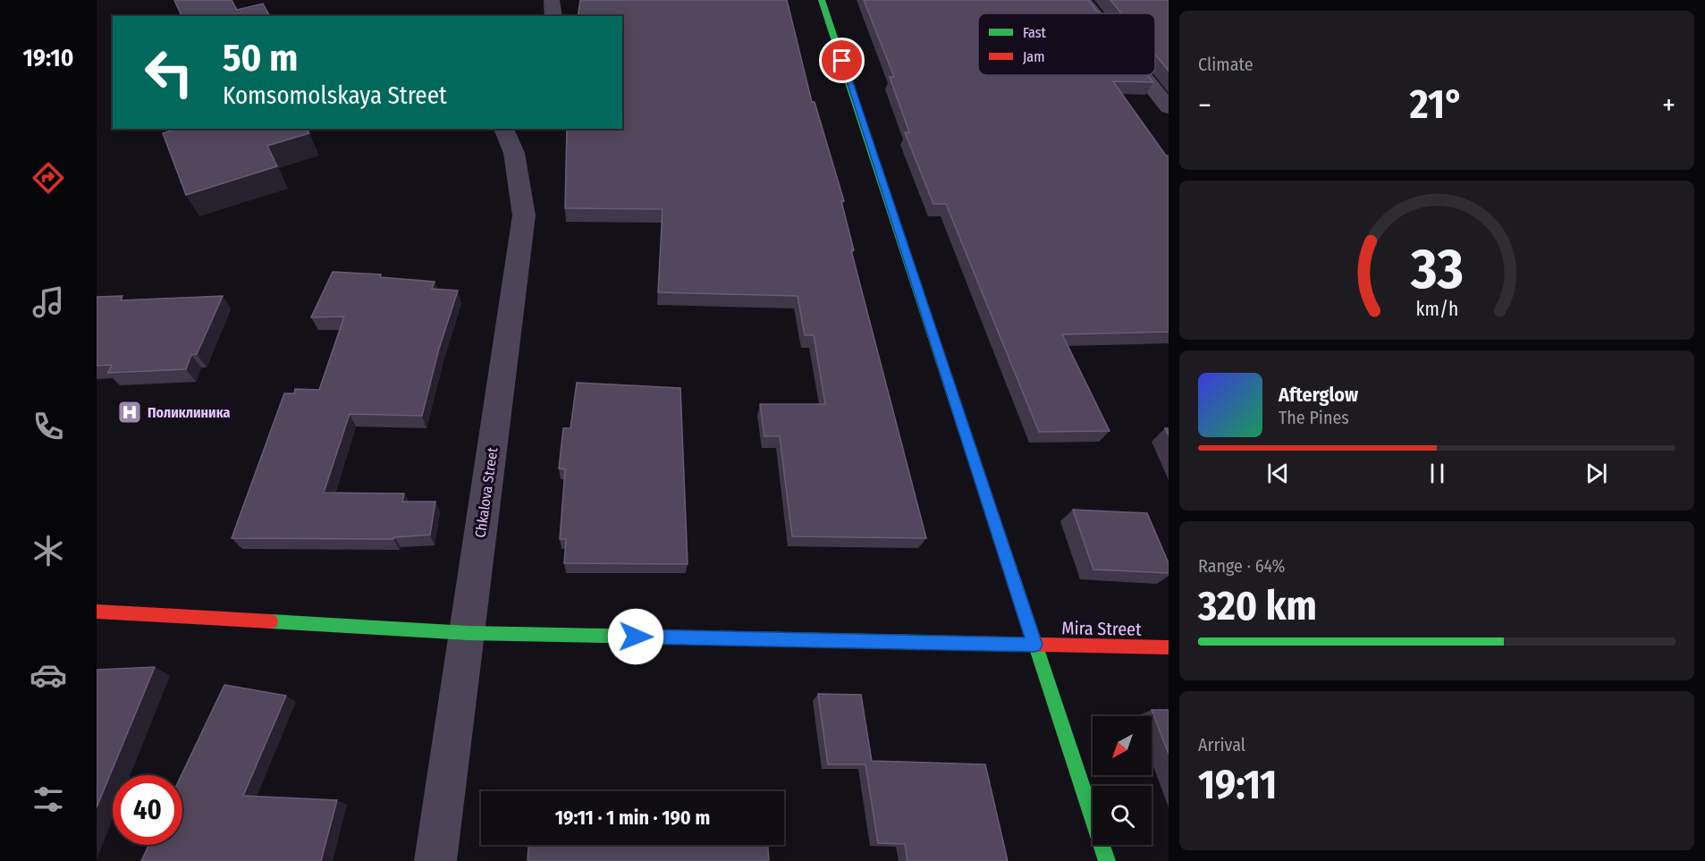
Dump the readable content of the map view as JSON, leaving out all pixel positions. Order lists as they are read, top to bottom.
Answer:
{
  "streets": {
    "street": ["Chkalova Street", "Mira Street"]
  },
  "crossings": [
    ["Chkalova Street", "Mira Street"]
  ],
  "places": {
    "hospital": ["Поликлиника"]
  },
  "legend": ["Fast", "Jam"],
  "north": "bottom left",
  "page": {
    "tabs": "19:10",
    "tile": [
      "Climate",
      ["Range · 64%", "320 km"],
      ["Arrival", "19:11"]
    ],
    "turn": ["50 m", "Komsomolskaya Street"],
    "heat": ["−", "21°", "+"],
    "song": ["Afterglow", "The Pines"],
    "limit": "40",
    "trip": "19:11 · 1 min · 190 m",
    "gauge": ["33", "km/h"]
  }
}
